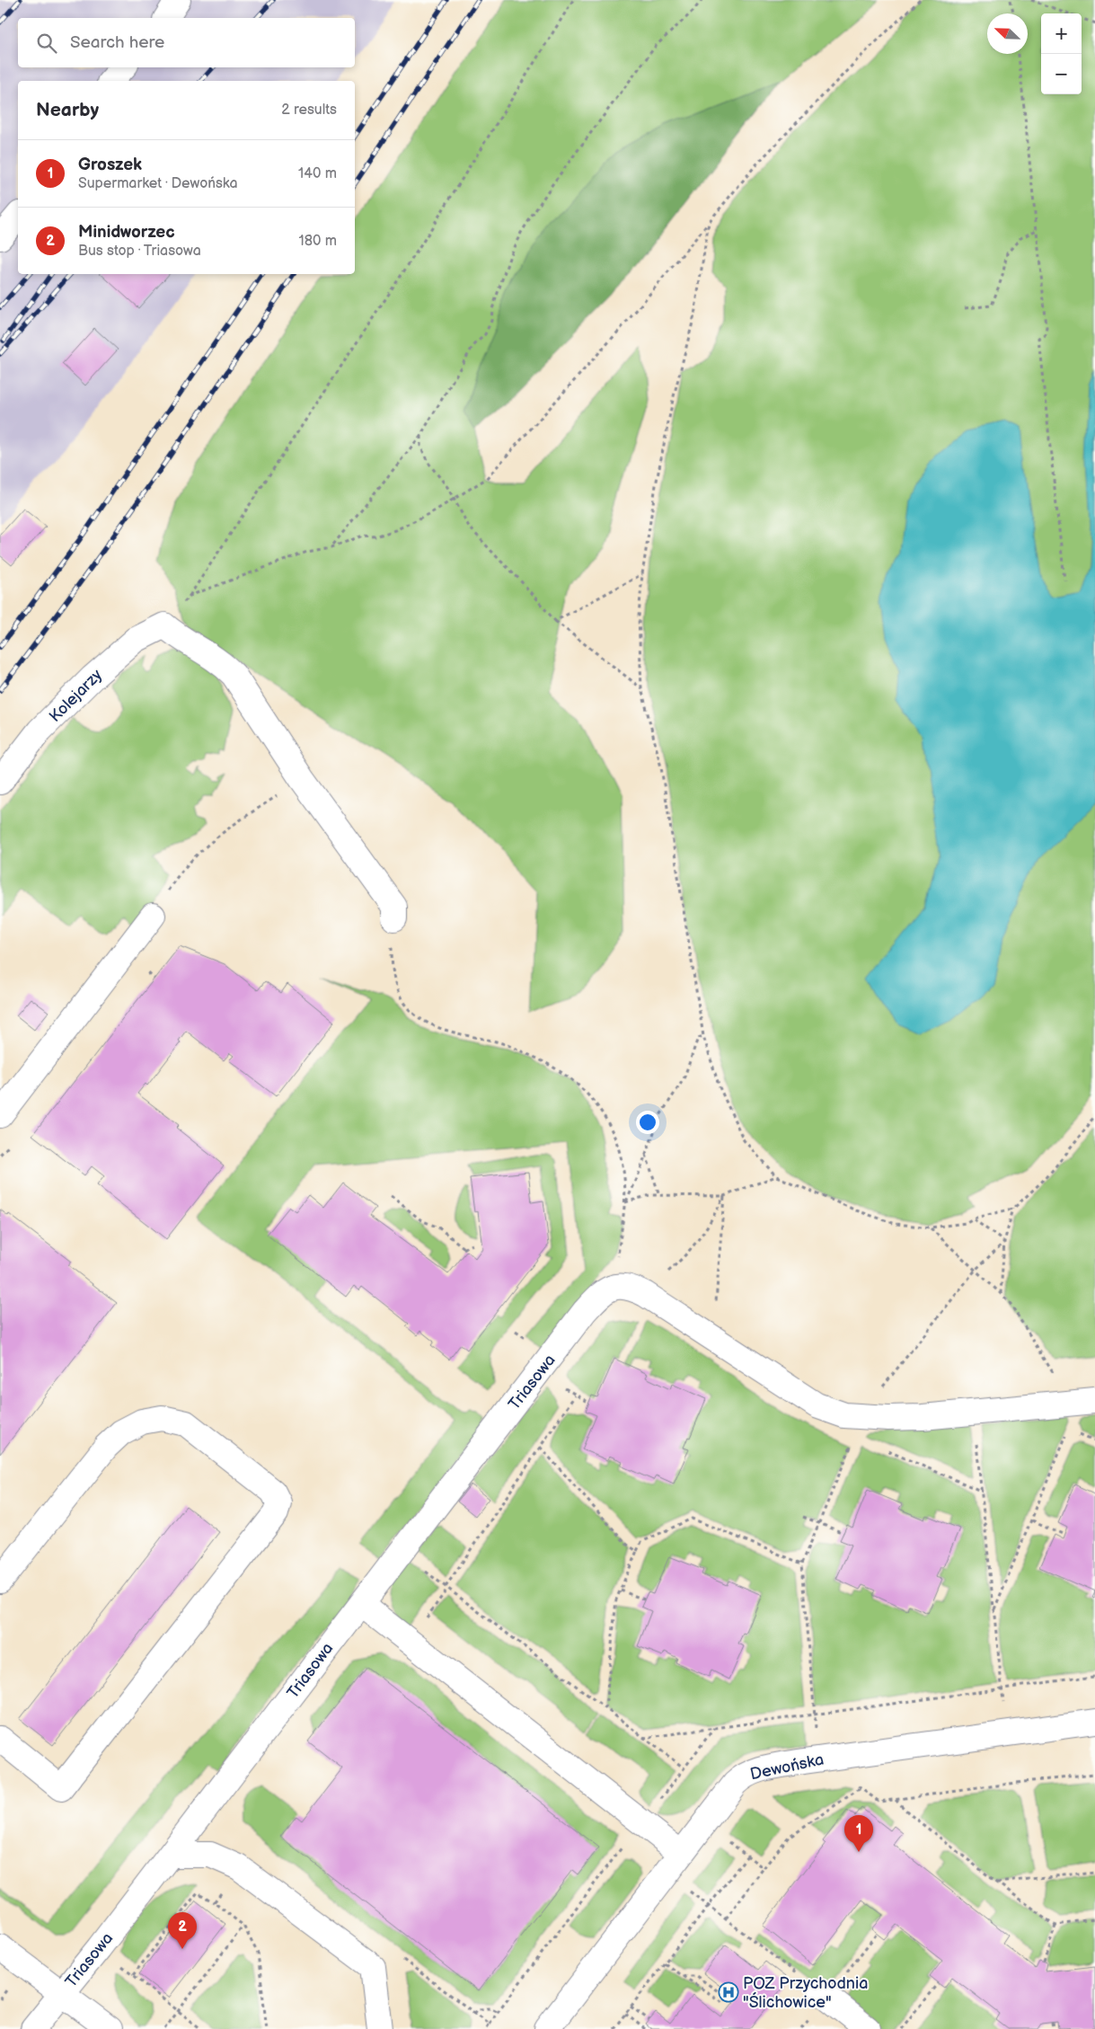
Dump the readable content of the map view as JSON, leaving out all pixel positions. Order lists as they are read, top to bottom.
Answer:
{
  "streets": {
    "street": ["Kolejarzy", "Triasowa", "Dewońska"]
  },
  "places": {
    "hospital": ["POZ Przychodnia \"Ślichowice\""]
  },
  "north": "top left",
  "page": {
    "map_buttons": ["+", "−"],
    "search": "Search here",
    "heading": ["Nearby", "2 results"],
    "list": [
      {
        "mark": "1",
        "name": "Groszek",
        "note": "Supermarket · Dewońska",
        "value": "140 m"
      },
      {
        "mark": "2",
        "name": "Minidworzec",
        "note": "Bus stop · Triasowa",
        "value": "180 m"
      }
    ],
    "pins": ["1", "2"]
  }
}
